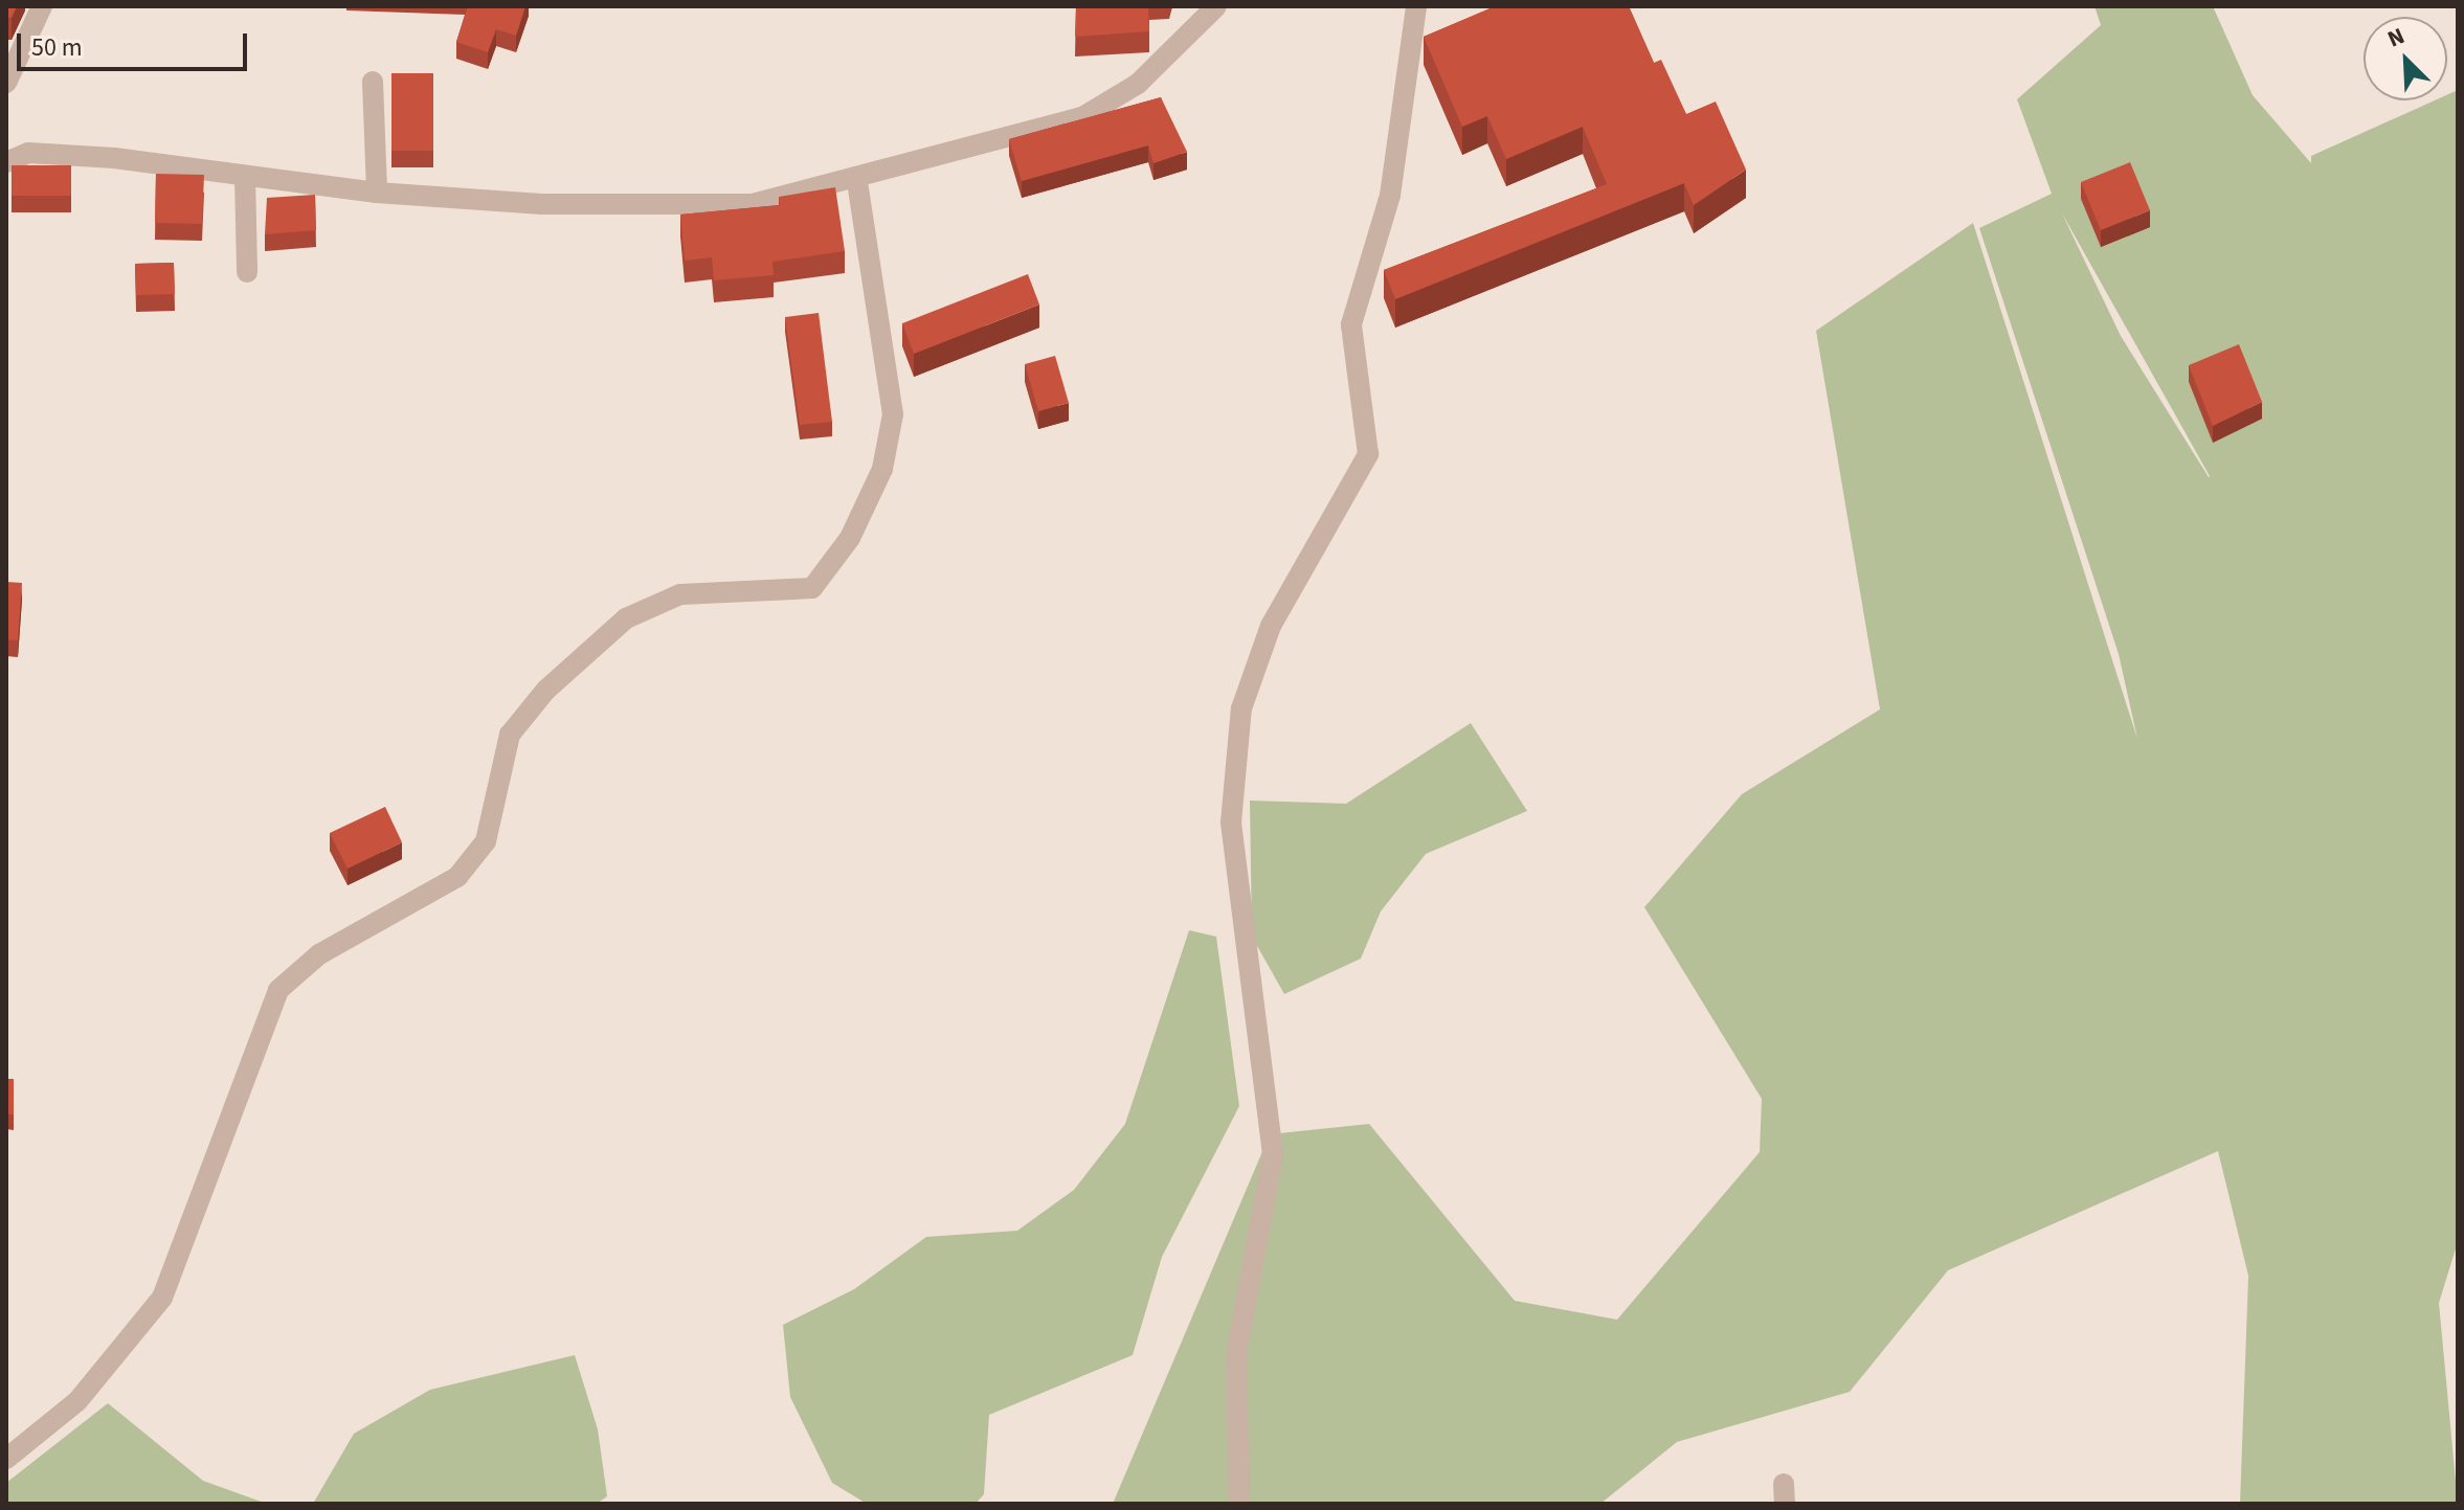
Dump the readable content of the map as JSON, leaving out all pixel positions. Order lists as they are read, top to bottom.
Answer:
{
  "scale_bar": "50 m",
  "north": "top left"
}
